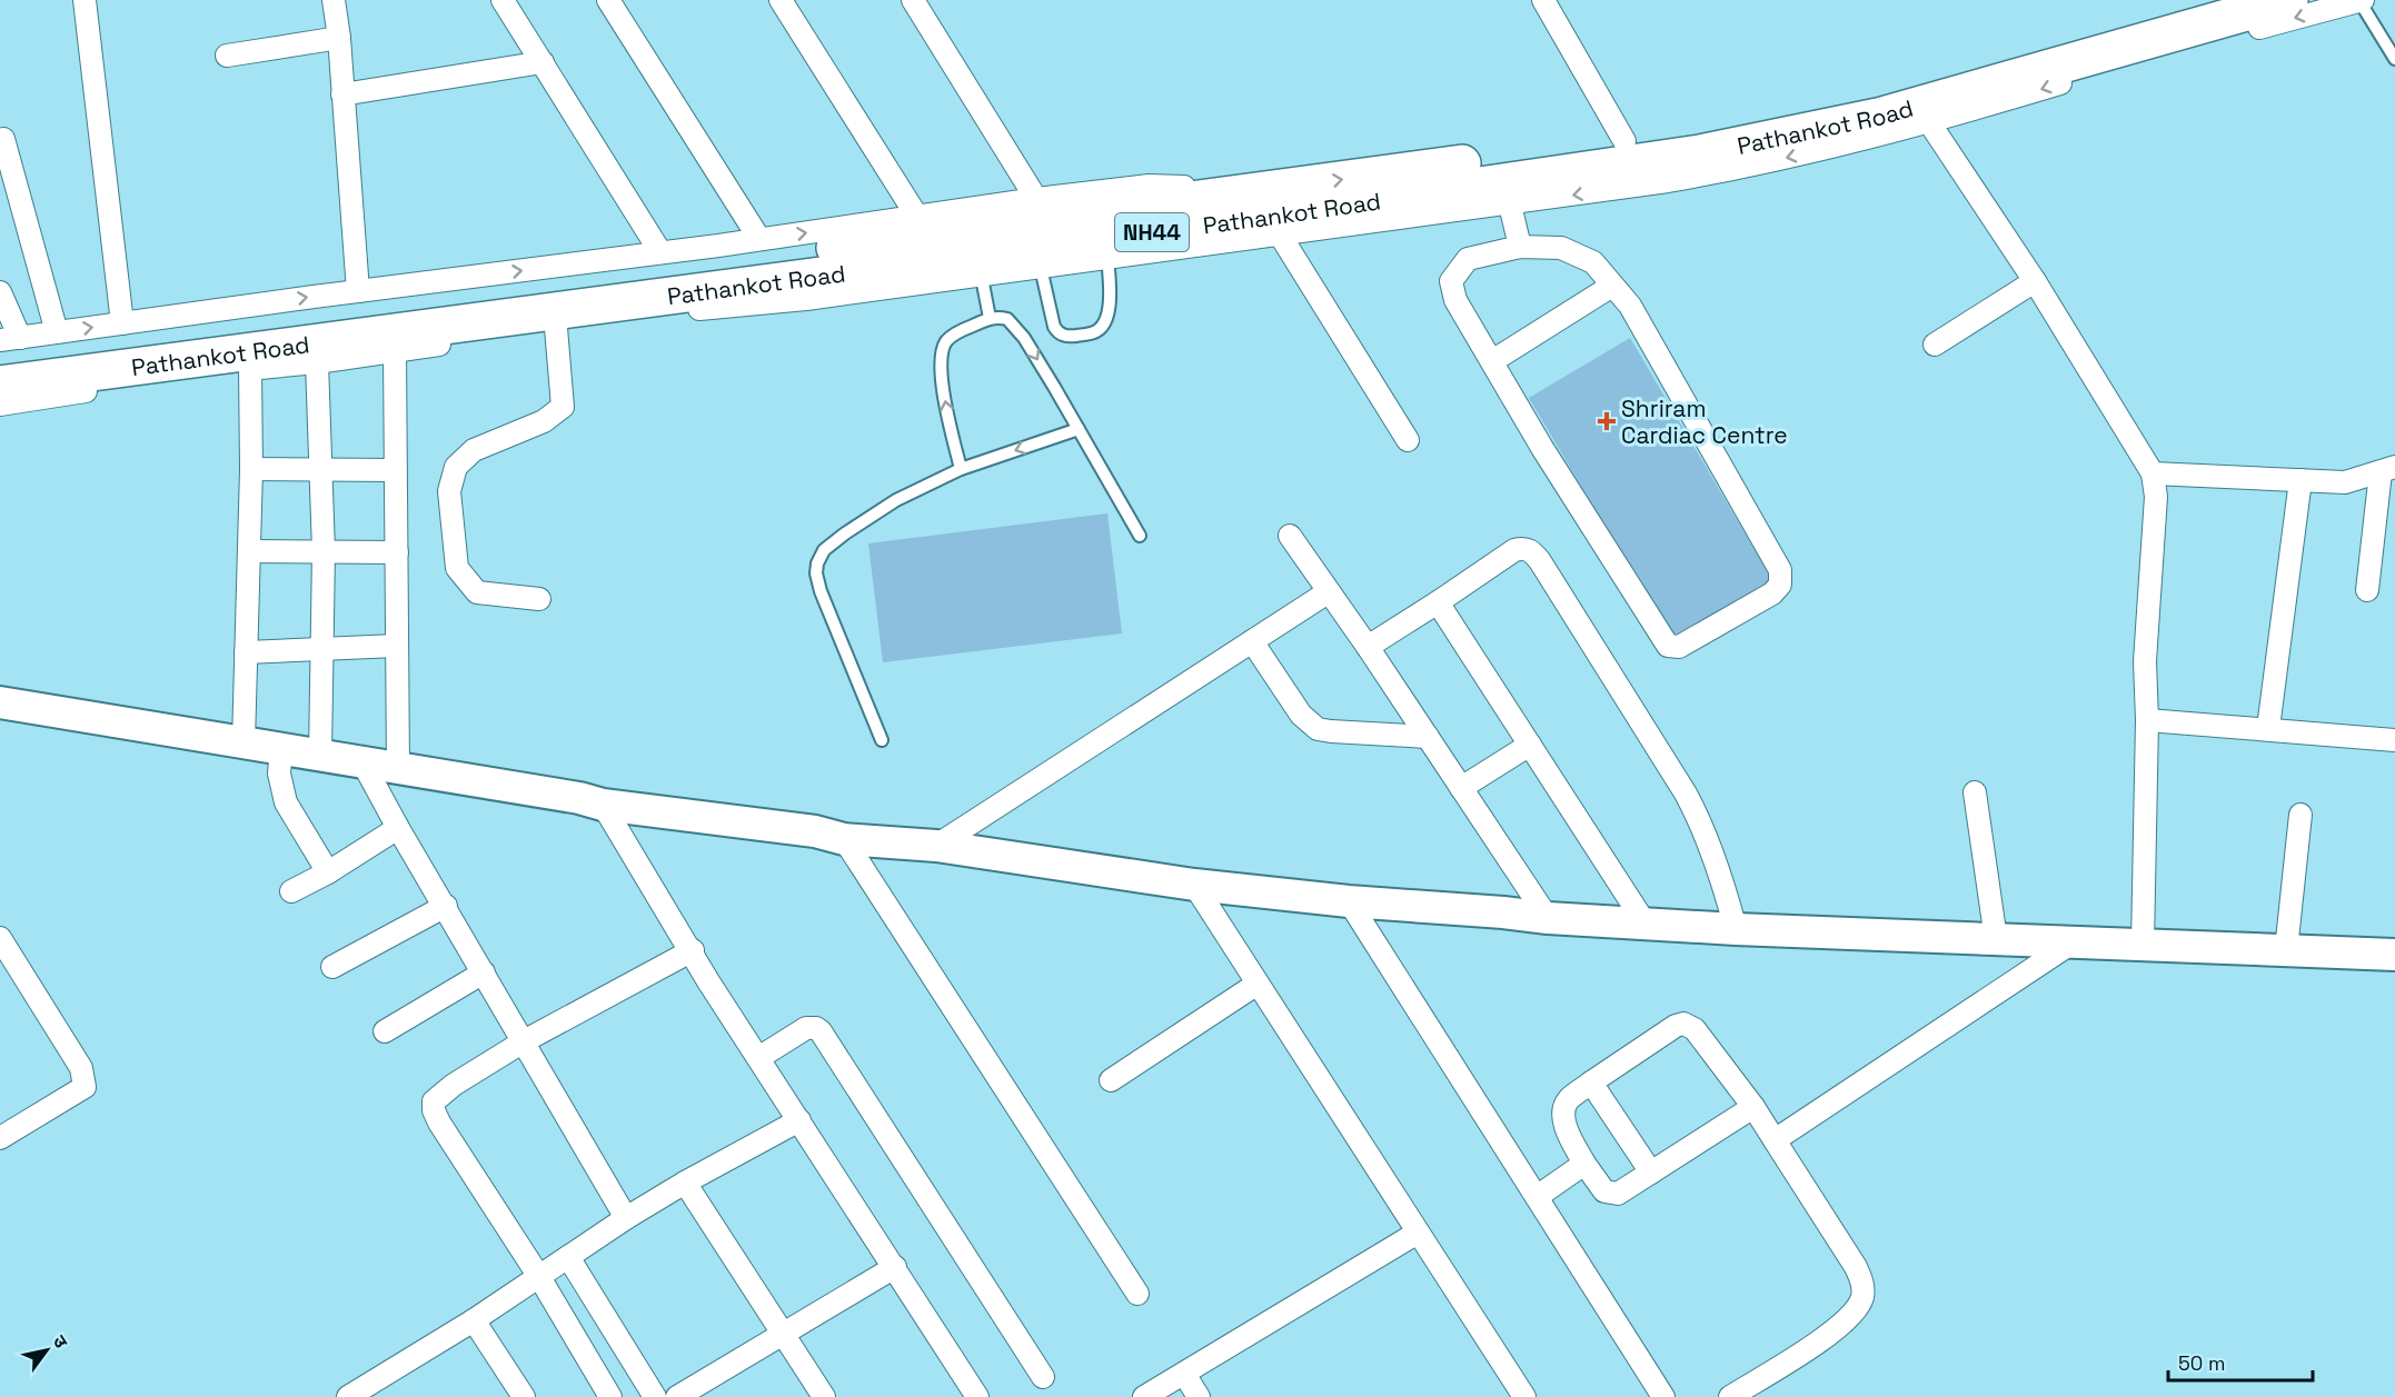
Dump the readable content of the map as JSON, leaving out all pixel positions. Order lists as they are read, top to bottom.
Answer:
{
  "streets": {
    "highway": ["Pathankot Road", "NH44"]
  },
  "places": {
    "health": ["Shriram Cardiac Centre"]
  },
  "scale_bar": "50 m",
  "north": "top right"
}
